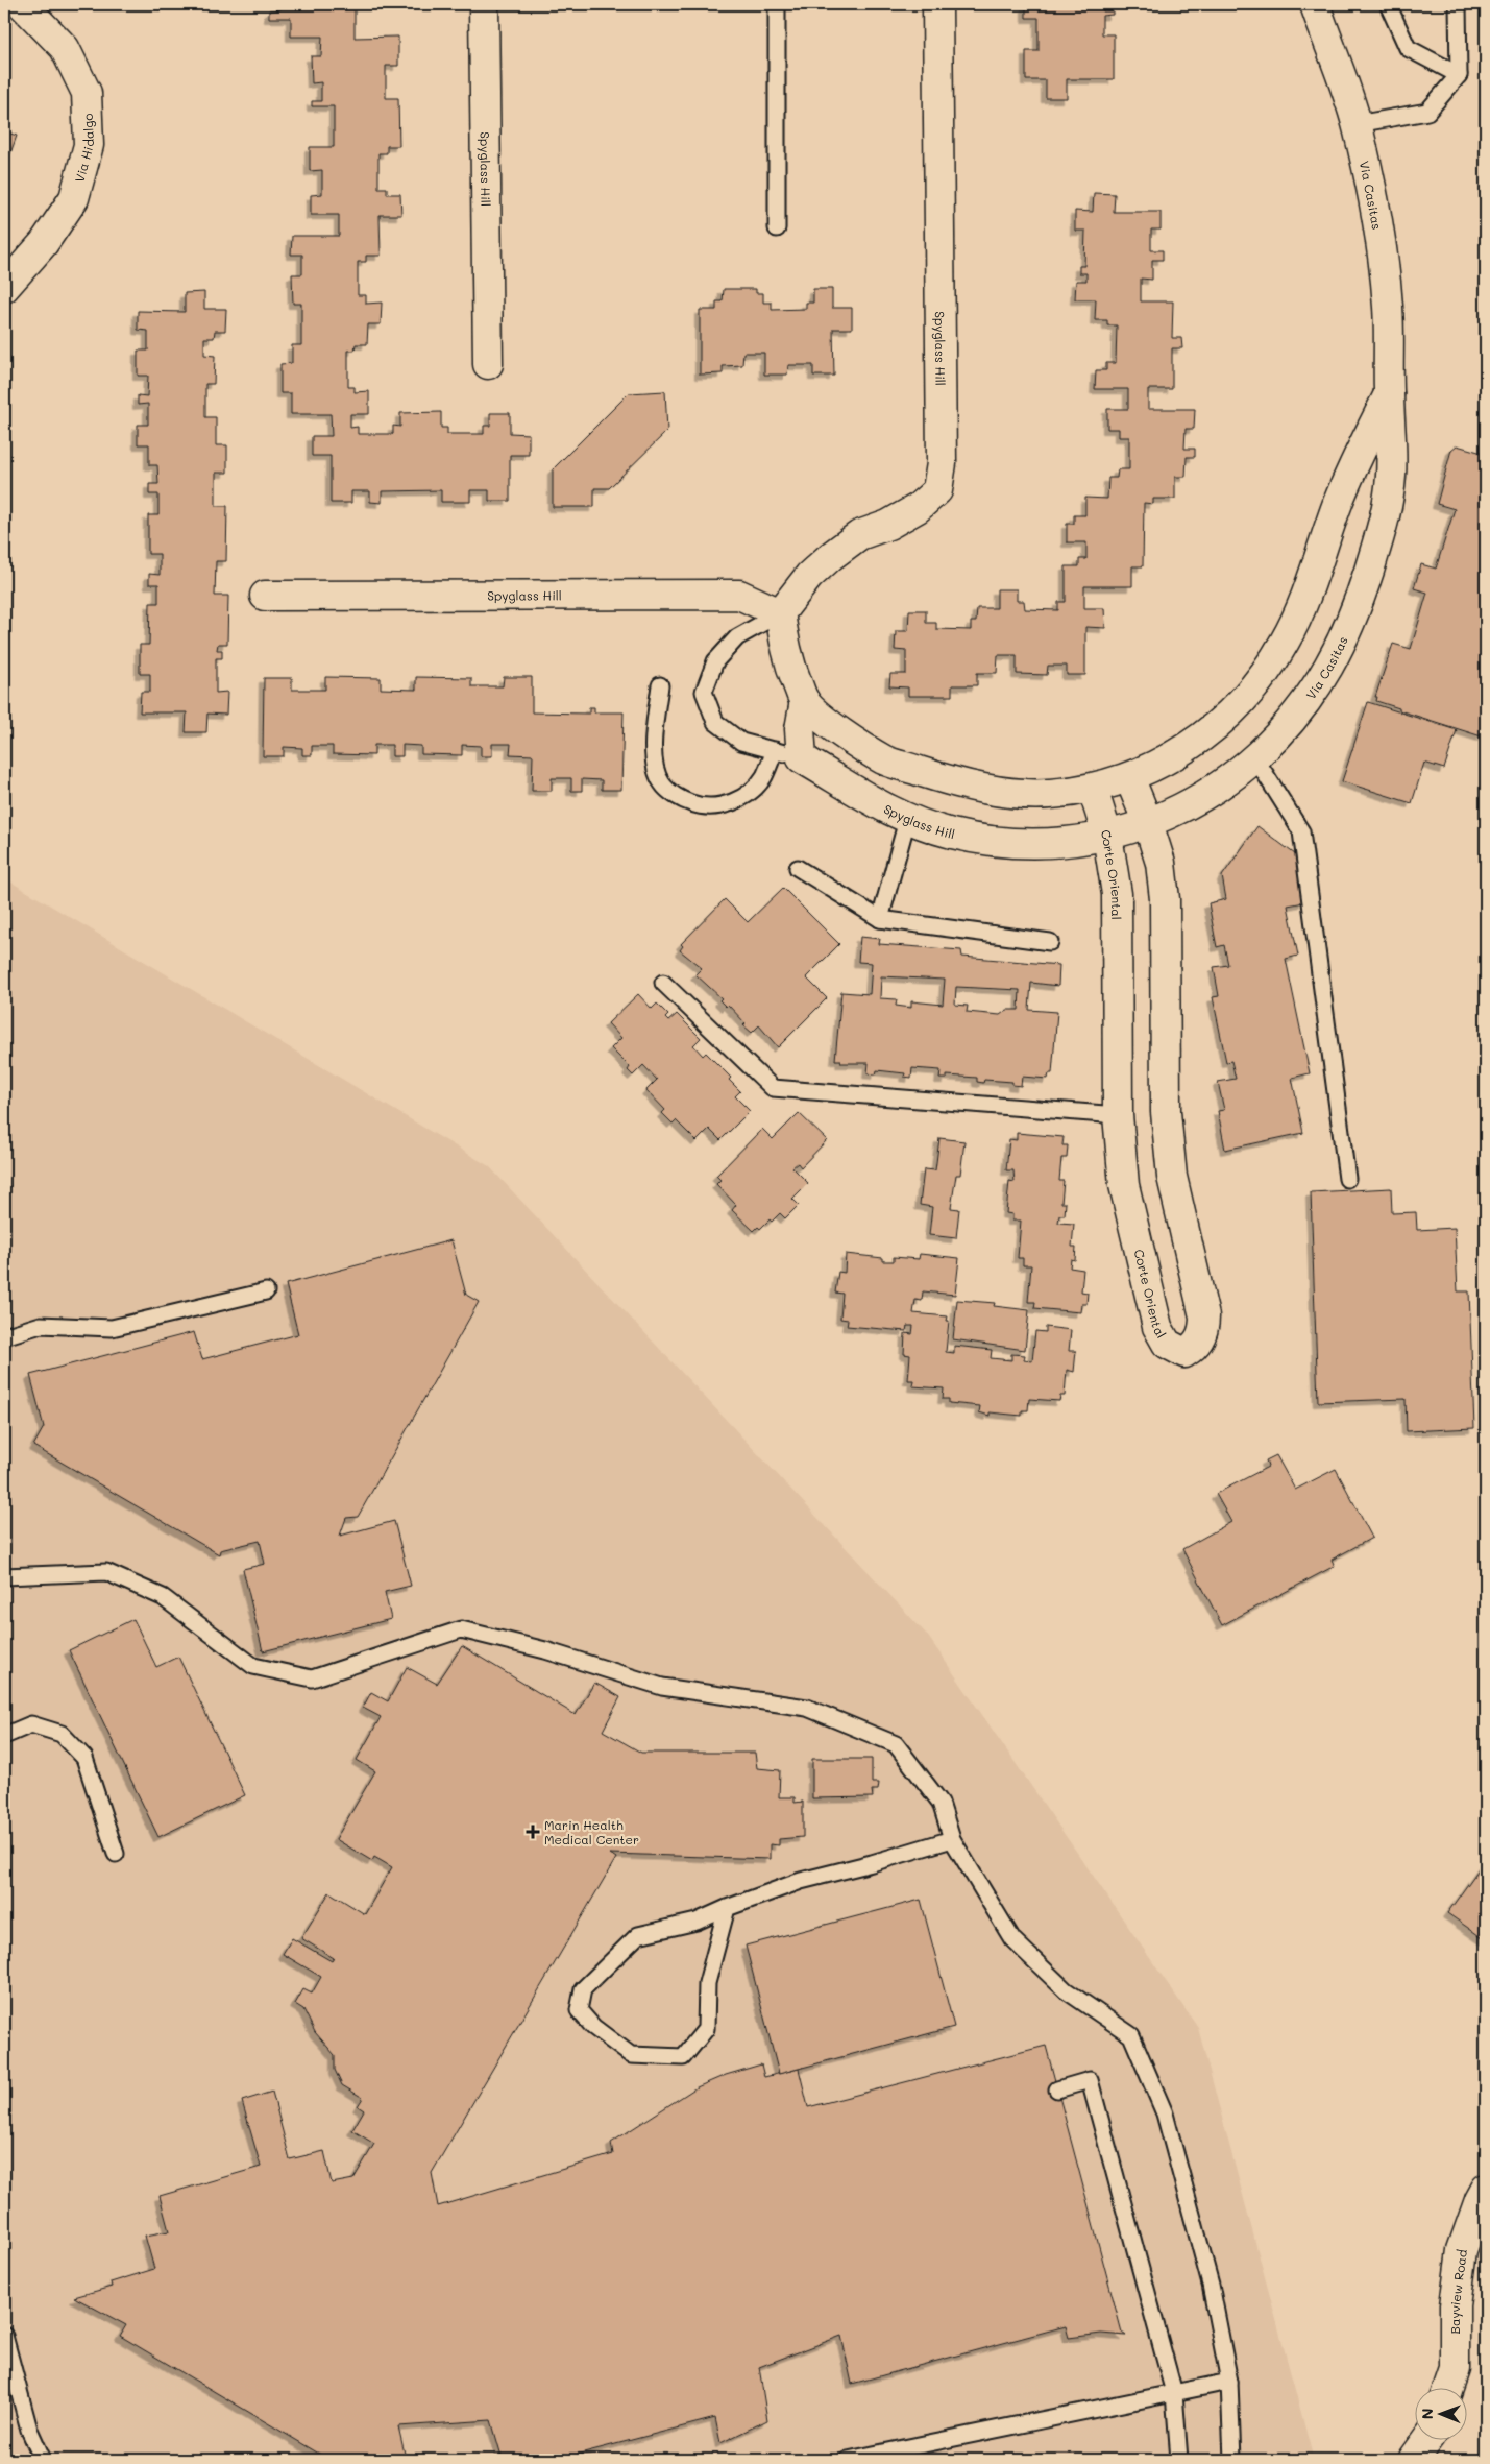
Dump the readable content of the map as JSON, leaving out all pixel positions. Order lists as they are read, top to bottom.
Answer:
{
  "streets": {
    "street": [
      "Via Hidalgo",
      "Spyglass Hill",
      "Via Casitas",
      "Corte Oriental",
      "Bayview Road"
    ]
  },
  "crossings": [
    ["Spyglass Hill", "Via Casitas"],
    ["Spyglass Hill", "Corte Oriental"],
    ["Via Casitas", "Corte Oriental"]
  ],
  "places": {
    "health": ["Marin Health Medical Center"]
  },
  "north": "left"
}
